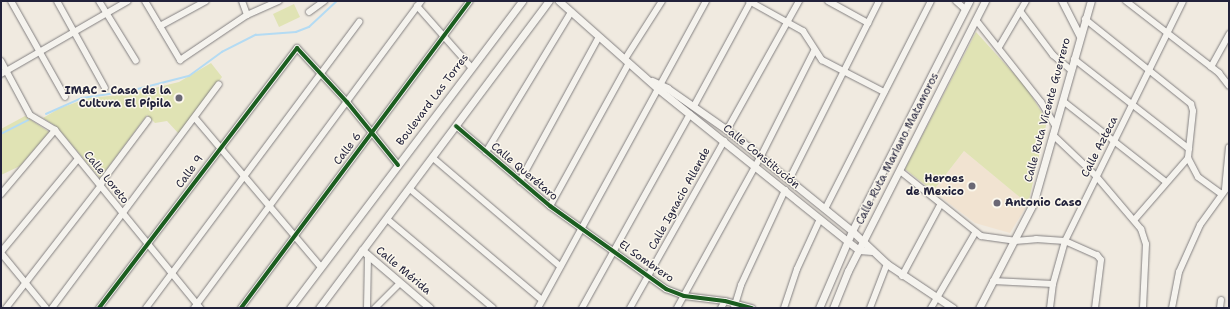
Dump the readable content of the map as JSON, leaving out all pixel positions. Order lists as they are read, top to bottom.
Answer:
{
  "streets": {
    "main road": [
      "Boulevard Las Torres",
      "Calle Ruta Vicente Guerrero",
      "Calle Ruta Mariano Matamoros",
      "Calle Constitución",
      "Calle Mérida"
    ],
    "street": [
      "Calle Azteca",
      "Calle 6",
      "Calle 9",
      "Calle Querétaro",
      "Calle Loreto",
      "Calle Ignacio Allende",
      "El Sombrero"
    ]
  },
  "crossings": [
    ["Calle Ruta Mariano Matamoros", "Calle Constitución"],
    ["Calle Constitución", "Calle Ignacio Allende"],
    ["Calle 9", "Calle Loreto"],
    ["Calle Querétaro", "El Sombrero"],
    ["Calle Ignacio Allende", "El Sombrero"]
  ],
  "places": ["IMAC - Casa de la Cultura El Pípila", "Heroes de Mexico", "Antonio Caso"]
}
